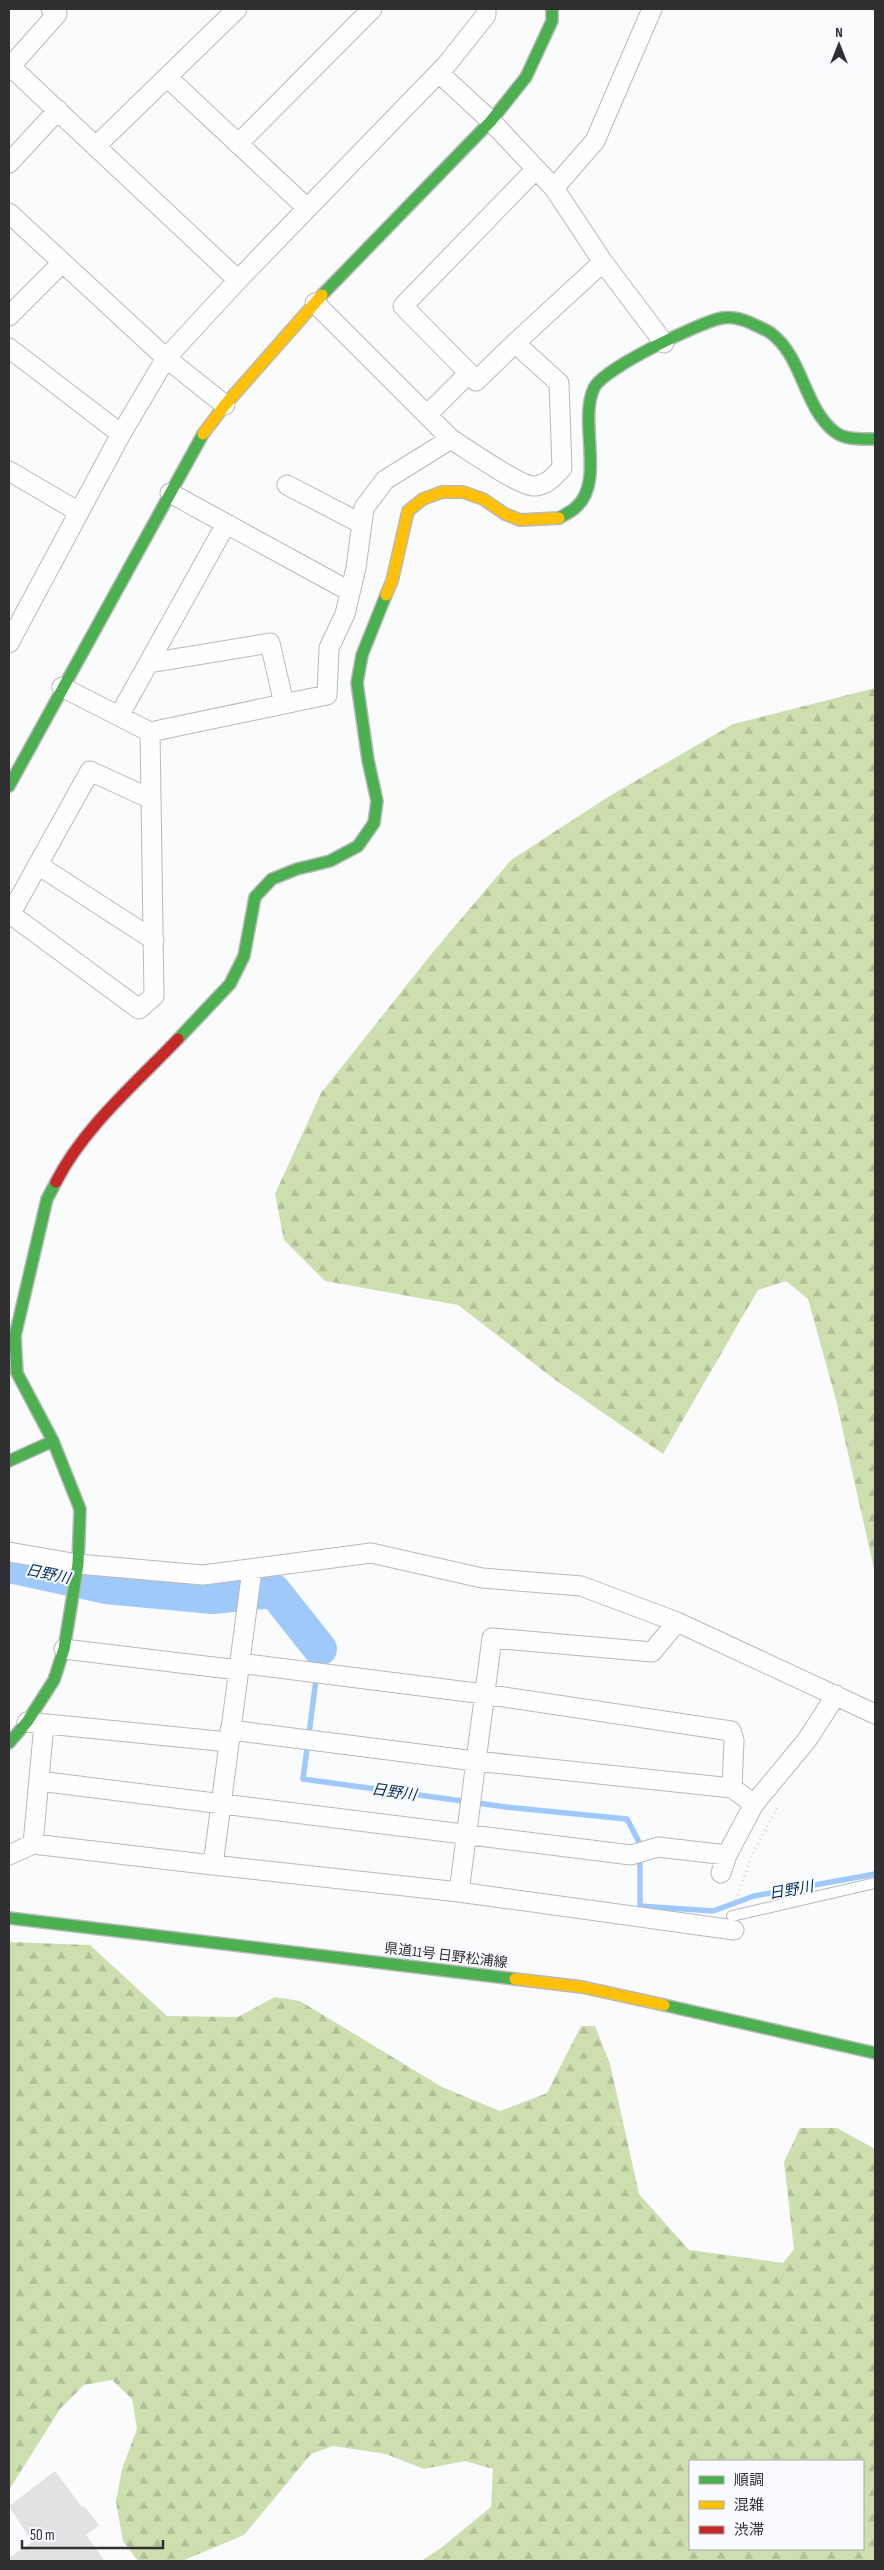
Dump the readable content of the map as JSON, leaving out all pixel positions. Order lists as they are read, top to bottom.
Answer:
{
  "streets": {
    "street": ["県道11号 日野松浦線"]
  },
  "water": ["日野川"],
  "legend": ["順調", "混雑", "渋滞"],
  "scale_bar": "50 m",
  "north": "top"
}
